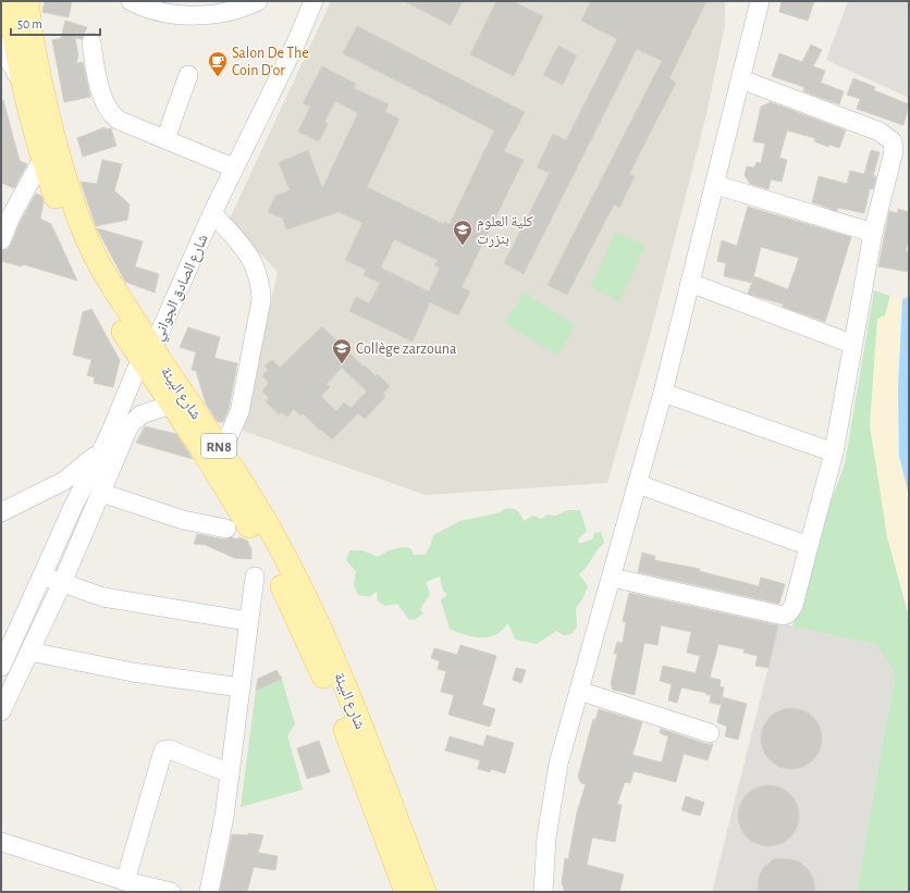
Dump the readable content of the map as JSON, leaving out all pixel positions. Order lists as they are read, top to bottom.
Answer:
{
  "streets": {
    "main road": ["شارع البيئة", "RN8"],
    "street": ["شارع الصادق الجواني"]
  },
  "crossings": [
    ["شارع الصادق الجواني", "شارع البيئة"]
  ],
  "places": {
    "cafe": ["Salon De The Coin D'or"],
    "school or university": ["كلية العلوم بنزرت", "Collège zarzouna"]
  },
  "scale_bar": "50 m"
}
